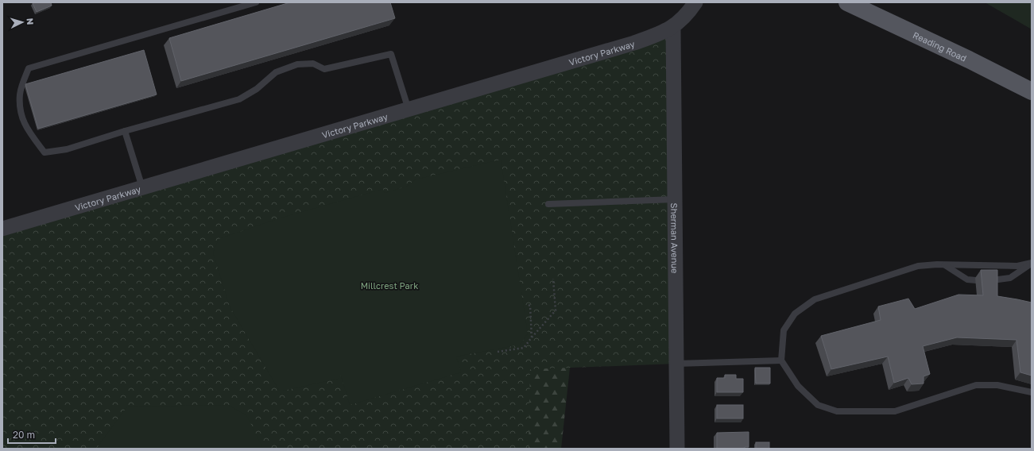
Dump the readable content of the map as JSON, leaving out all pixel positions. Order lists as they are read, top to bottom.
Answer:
{
  "streets": {
    "main road": ["Reading Road"],
    "street": ["Victory Parkway", "Sherman Avenue"]
  },
  "crossings": [
    ["Victory Parkway", "Sherman Avenue"]
  ],
  "parks": ["Millcrest Park"],
  "scale_bar": "20 m",
  "north": "right"
}
